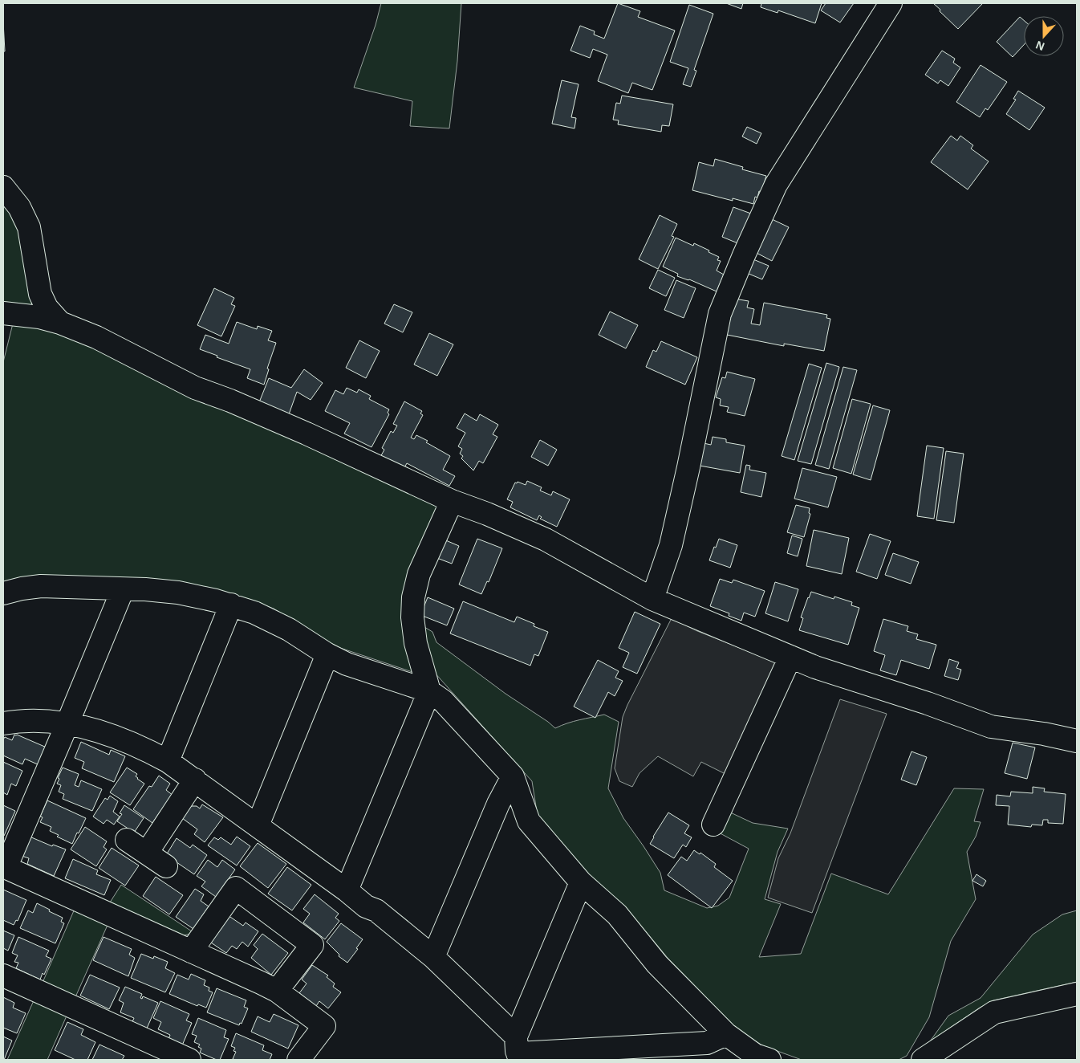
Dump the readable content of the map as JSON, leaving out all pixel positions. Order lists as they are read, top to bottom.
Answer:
{
  "north": "bottom"
}
